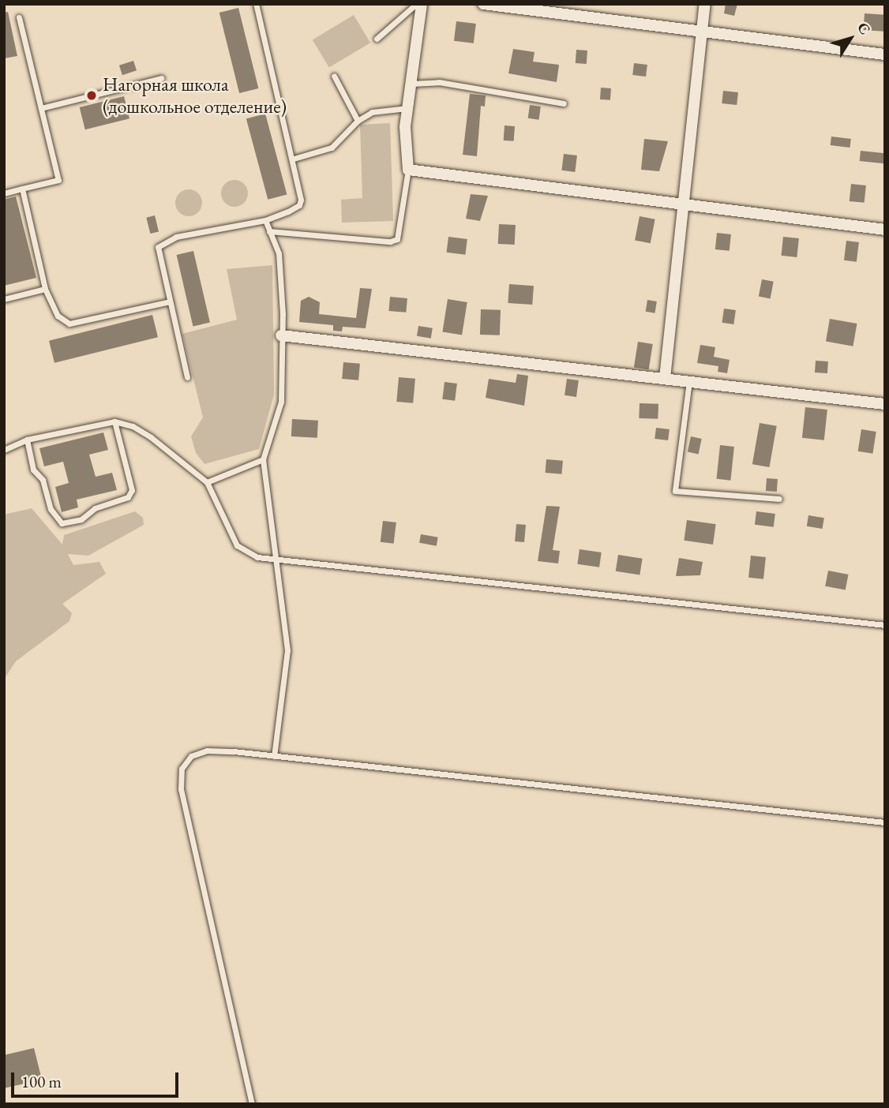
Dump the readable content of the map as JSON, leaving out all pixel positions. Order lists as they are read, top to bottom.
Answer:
{
  "places": ["Нагорная школа (дошкольное отделение)"],
  "scale_bar": "100 m",
  "north": "top right"
}
